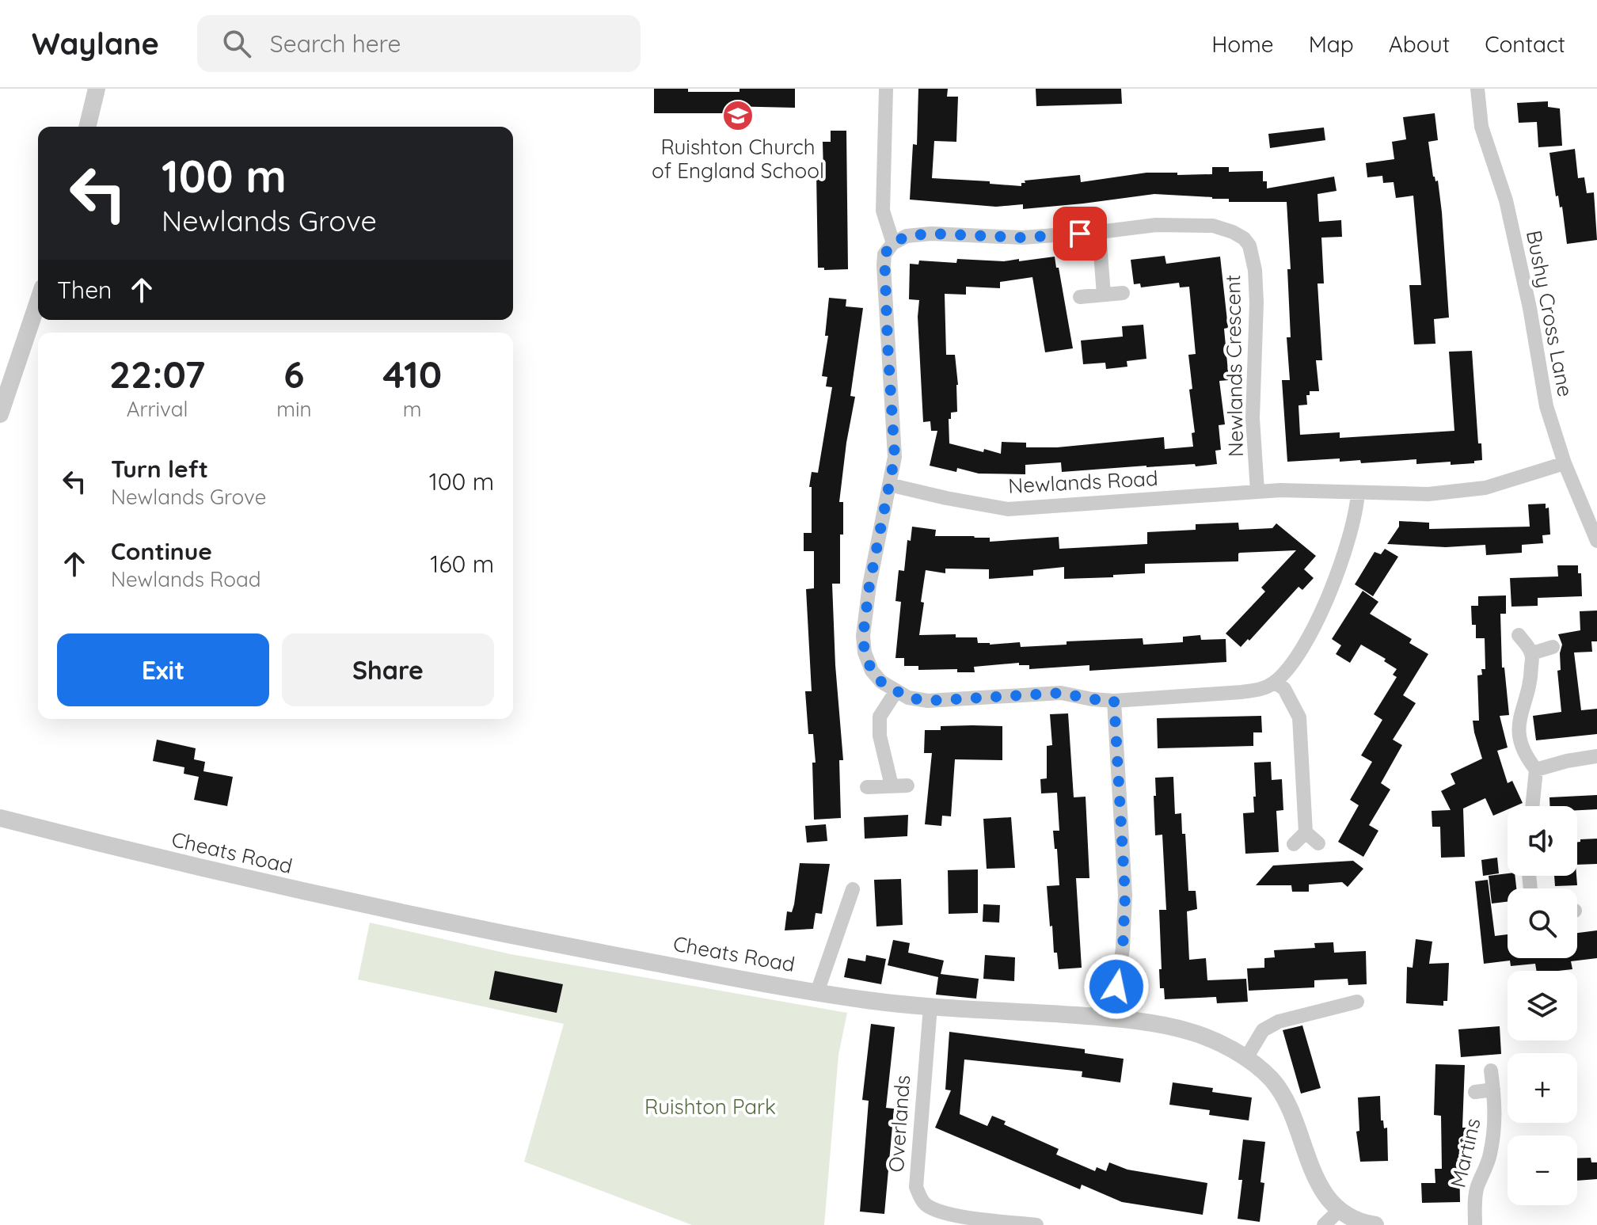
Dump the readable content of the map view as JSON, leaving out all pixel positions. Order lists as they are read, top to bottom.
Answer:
{
  "streets": {
    "street": [
      "Bushy Cross Lane",
      "Newlands Crescent",
      "Newlands Road",
      "Cheats Road",
      "Overlands",
      "Martins"
    ]
  },
  "crossings": [
    ["Bushy Cross Lane", "Newlands Road"],
    ["Newlands Crescent", "Newlands Road"],
    ["Cheats Road", "Overlands"]
  ],
  "parks": ["Ruishton Park"],
  "places": {
    "school or university": ["Ruishton Church of England School"]
  },
  "page": {
    "header": "Waylane",
    "search": "Search here",
    "nav": [
      "Home",
      "Map",
      "About",
      "Contact"
    ],
    "turn": ["100 m", "Newlands Grove"],
    "then": "Then",
    "eta": [
      "22:07",
      "Arrival",
      "6",
      "min",
      "410",
      "m"
    ],
    "list": [
      {
        "name": "Turn left",
        "note": "Newlands Grove",
        "value": "100 m"
      },
      {
        "name": "Continue",
        "note": "Newlands Road",
        "value": "160 m"
      }
    ],
    "buttons": ["Exit", "Share"],
    "map_buttons": ["+", "−"]
  }
}
